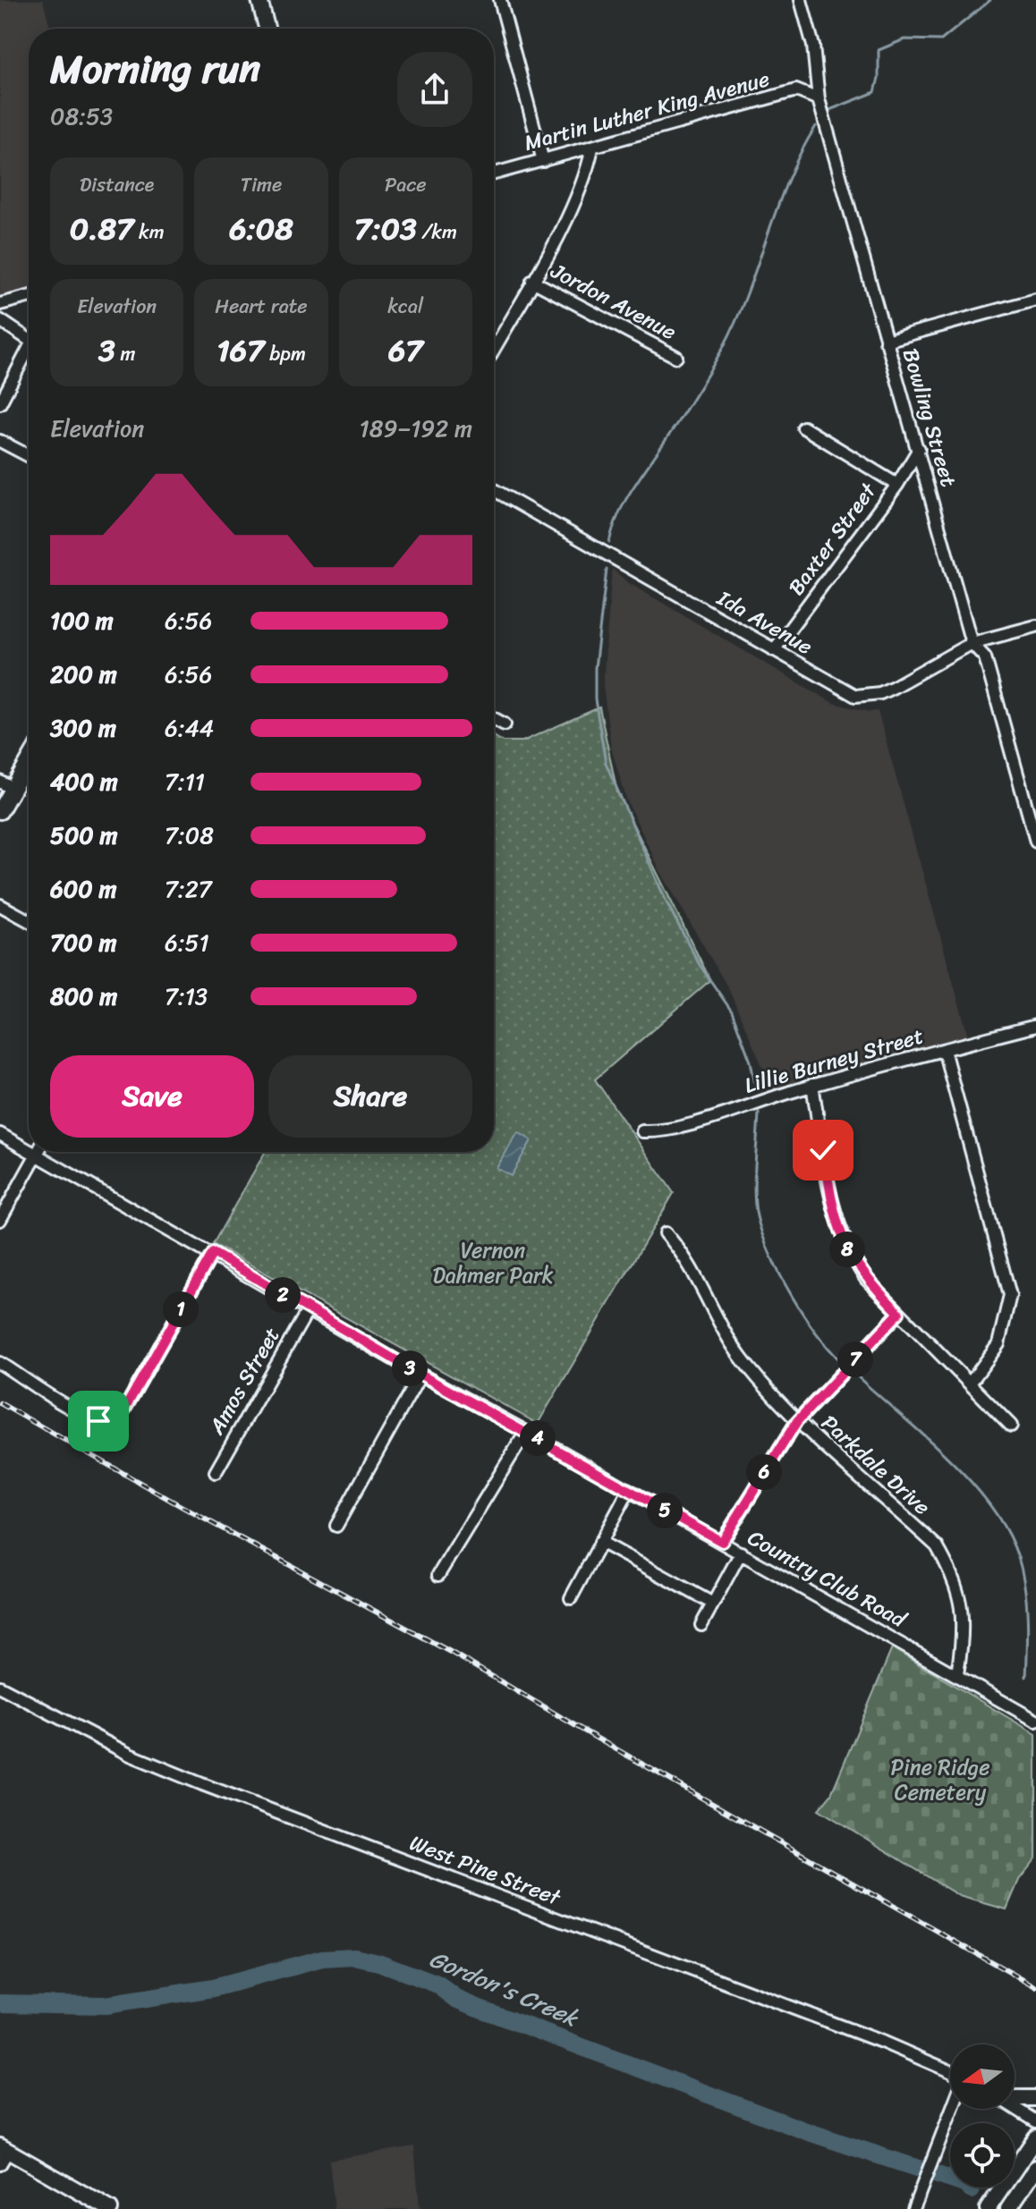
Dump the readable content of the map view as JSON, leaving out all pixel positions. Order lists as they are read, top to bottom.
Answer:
{
  "streets": {
    "street": [
      "Martin Luther King Avenue",
      "Jordon Avenue",
      "Bowling Street",
      "Baxter Street",
      "Ida Avenue",
      "Lillie Burney Street",
      "Amos Street",
      "Parkdale Drive",
      "Country Club Road",
      "West Pine Street"
    ]
  },
  "crossings": [
    ["Martin Luther King Avenue", "Bowling Street"],
    ["Bowling Street", "Baxter Street"],
    ["Bowling Street", "Ida Avenue"],
    ["Baxter Street", "Ida Avenue"],
    ["Amos Street", "Country Club Road"],
    ["Parkdale Drive", "Country Club Road"]
  ],
  "water": ["Gordon's Creek"],
  "parks": ["Vernon Dahmer Park", "Pine Ridge Cemetery"],
  "north": "left",
  "page": {
    "heading": ["Morning run", "08:53"],
    "stats": [
      ["Distance", "0.87 km"],
      ["Time", "6:08"],
      ["Pace", "7:03 /km"],
      ["Elevation", "3 m"],
      ["Heart rate", "167 bpm"],
      ["kcal", "67"]
    ],
    "chart": ["Elevation", "189–192 m"],
    "list": [
      {
        "name": "100 m",
        "note": "6:56"
      },
      {
        "name": "200 m",
        "note": "6:56"
      },
      {
        "name": "300 m",
        "note": "6:44"
      },
      {
        "name": "400 m",
        "note": "7:11"
      },
      {
        "name": "500 m",
        "note": "7:08"
      },
      {
        "name": "600 m",
        "note": "7:27"
      },
      {
        "name": "700 m",
        "note": "6:51"
      },
      {
        "name": "800 m",
        "note": "7:13"
      }
    ],
    "buttons": ["Save", "Share"],
    "pins": [
      "8",
      "2",
      "1",
      "7",
      "3",
      "4",
      "6",
      "5"
    ]
  }
}
